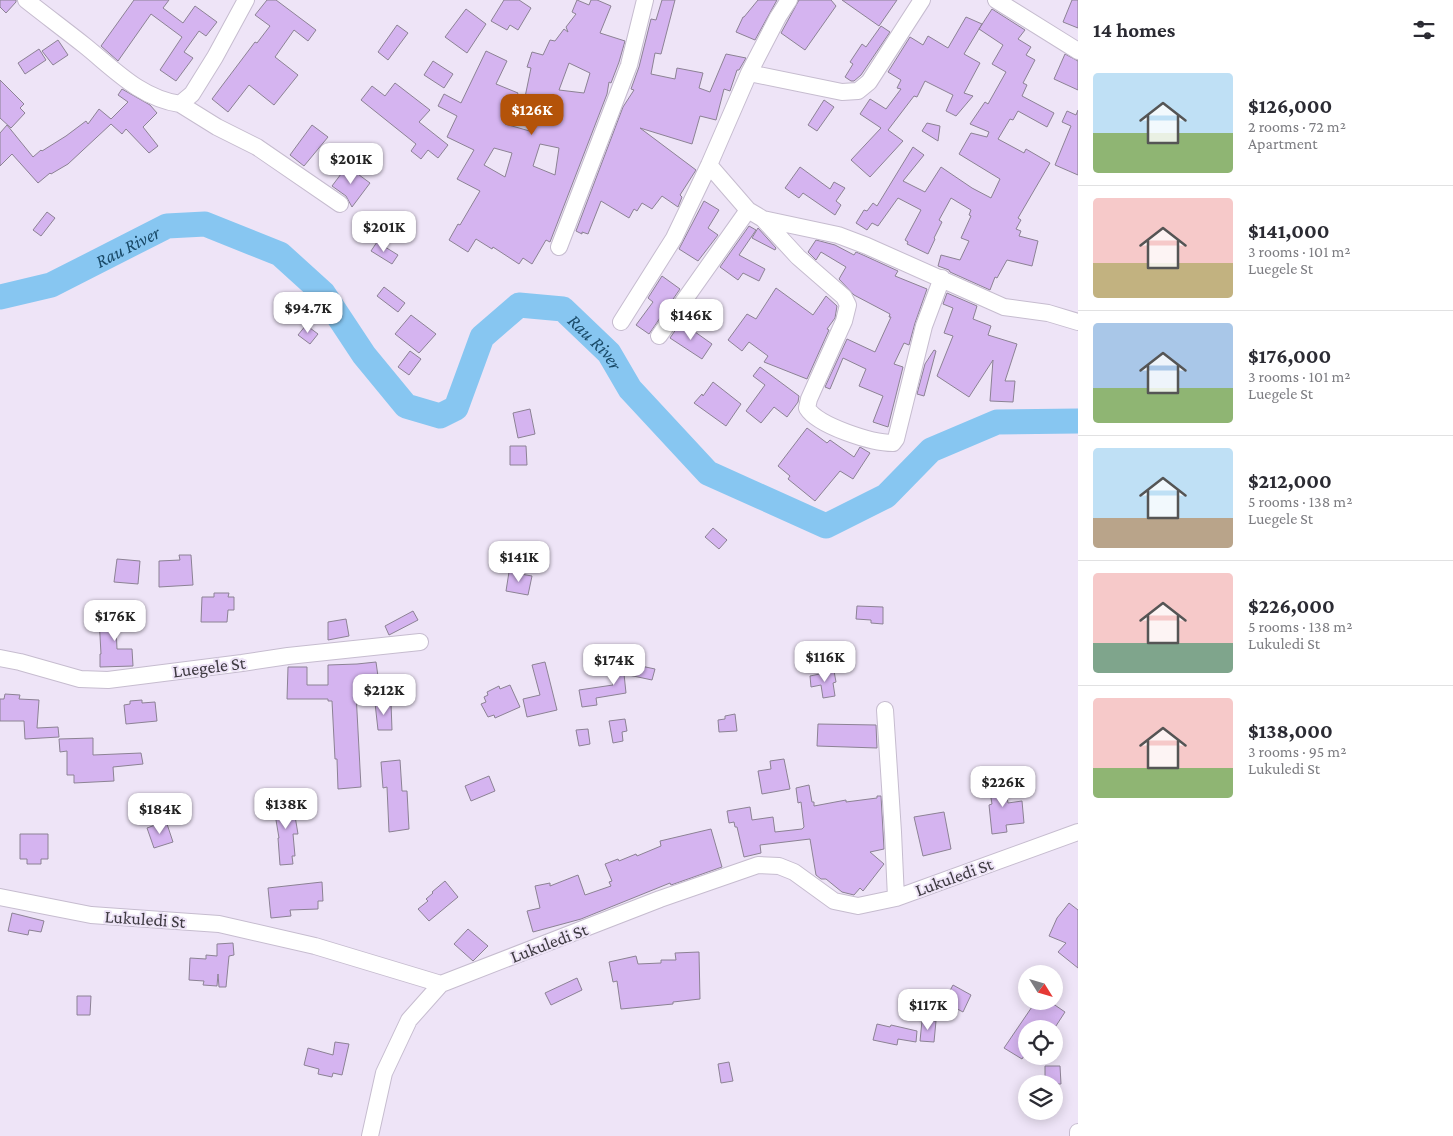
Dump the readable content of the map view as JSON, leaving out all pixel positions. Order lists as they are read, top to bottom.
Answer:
{
  "streets": {
    "street": ["Luegele St", "Lukuledi St"]
  },
  "water": ["Rau River"],
  "north": "bottom right",
  "page": {
    "heading": "14 homes",
    "list": [
      {
        "name": "$126,000",
        "note": "2 rooms · 72 m² · Apartment"
      },
      {
        "name": "$141,000",
        "note": "3 rooms · 101 m² · Luegele St"
      },
      {
        "name": "$176,000",
        "note": "3 rooms · 101 m² · Luegele St"
      },
      {
        "name": "$212,000",
        "note": "5 rooms · 138 m² · Luegele St"
      },
      {
        "name": "$226,000",
        "note": "5 rooms · 138 m² · Lukuledi St"
      },
      {
        "name": "$138,000",
        "note": "3 rooms · 95 m² · Lukuledi St"
      }
    ],
    "price": [
      "$126K",
      "$201K",
      "$201K",
      "$94.7K",
      "$146K",
      "$141K",
      "$176K",
      "$116K",
      "$174K",
      "$212K",
      "$226K",
      "$138K",
      "$184K",
      "$117K"
    ]
  }
}
